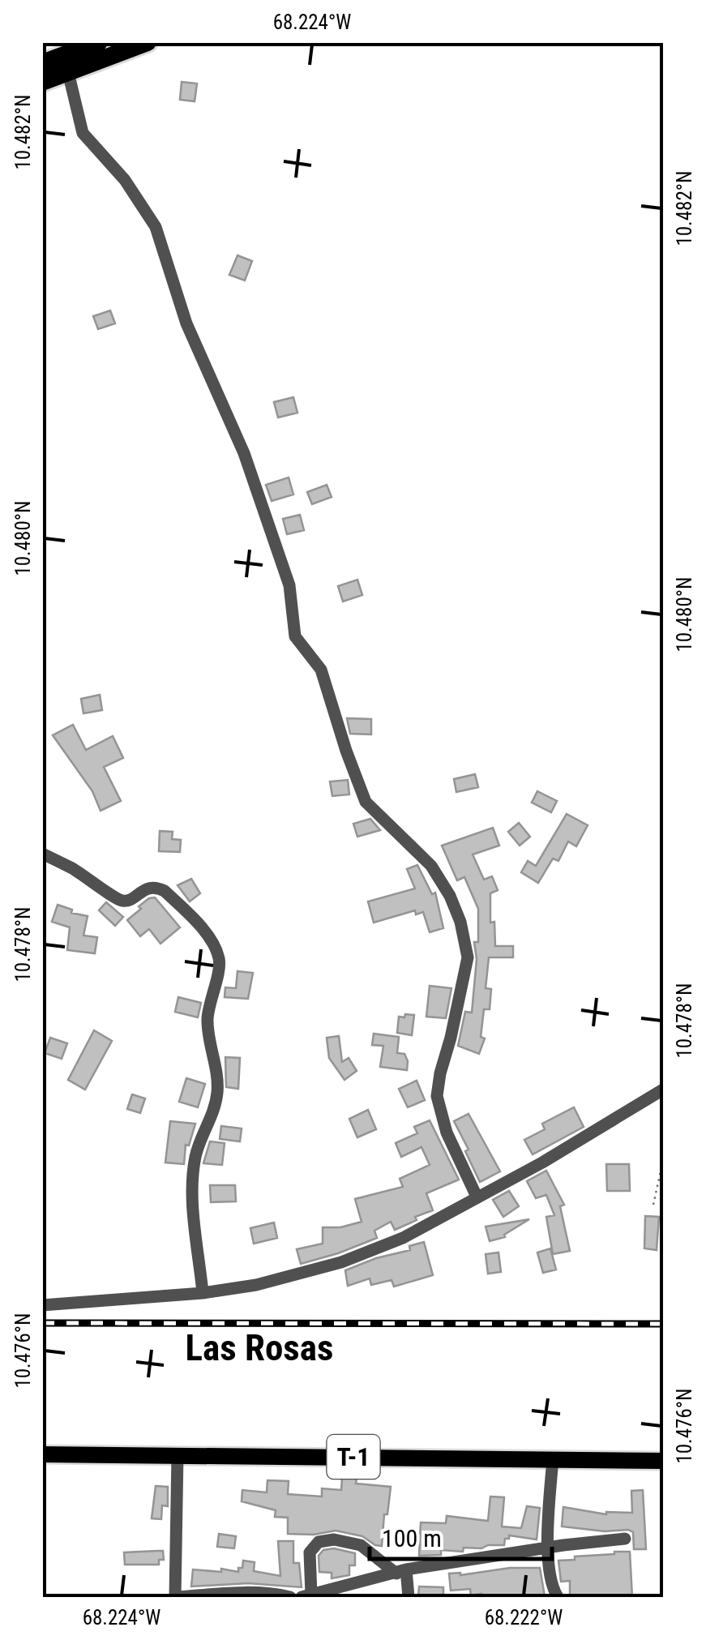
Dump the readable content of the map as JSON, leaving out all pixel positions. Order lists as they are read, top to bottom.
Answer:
{
  "streets": {
    "main road": ["T-1"]
  },
  "districts": ["Las Rosas"],
  "scale_bar": "100 m",
  "coordinates": [
    "68.224°W",
    "10.482°N",
    "10.480°N",
    "10.478°N",
    "10.476°N",
    "68.222°W"
  ]
}
